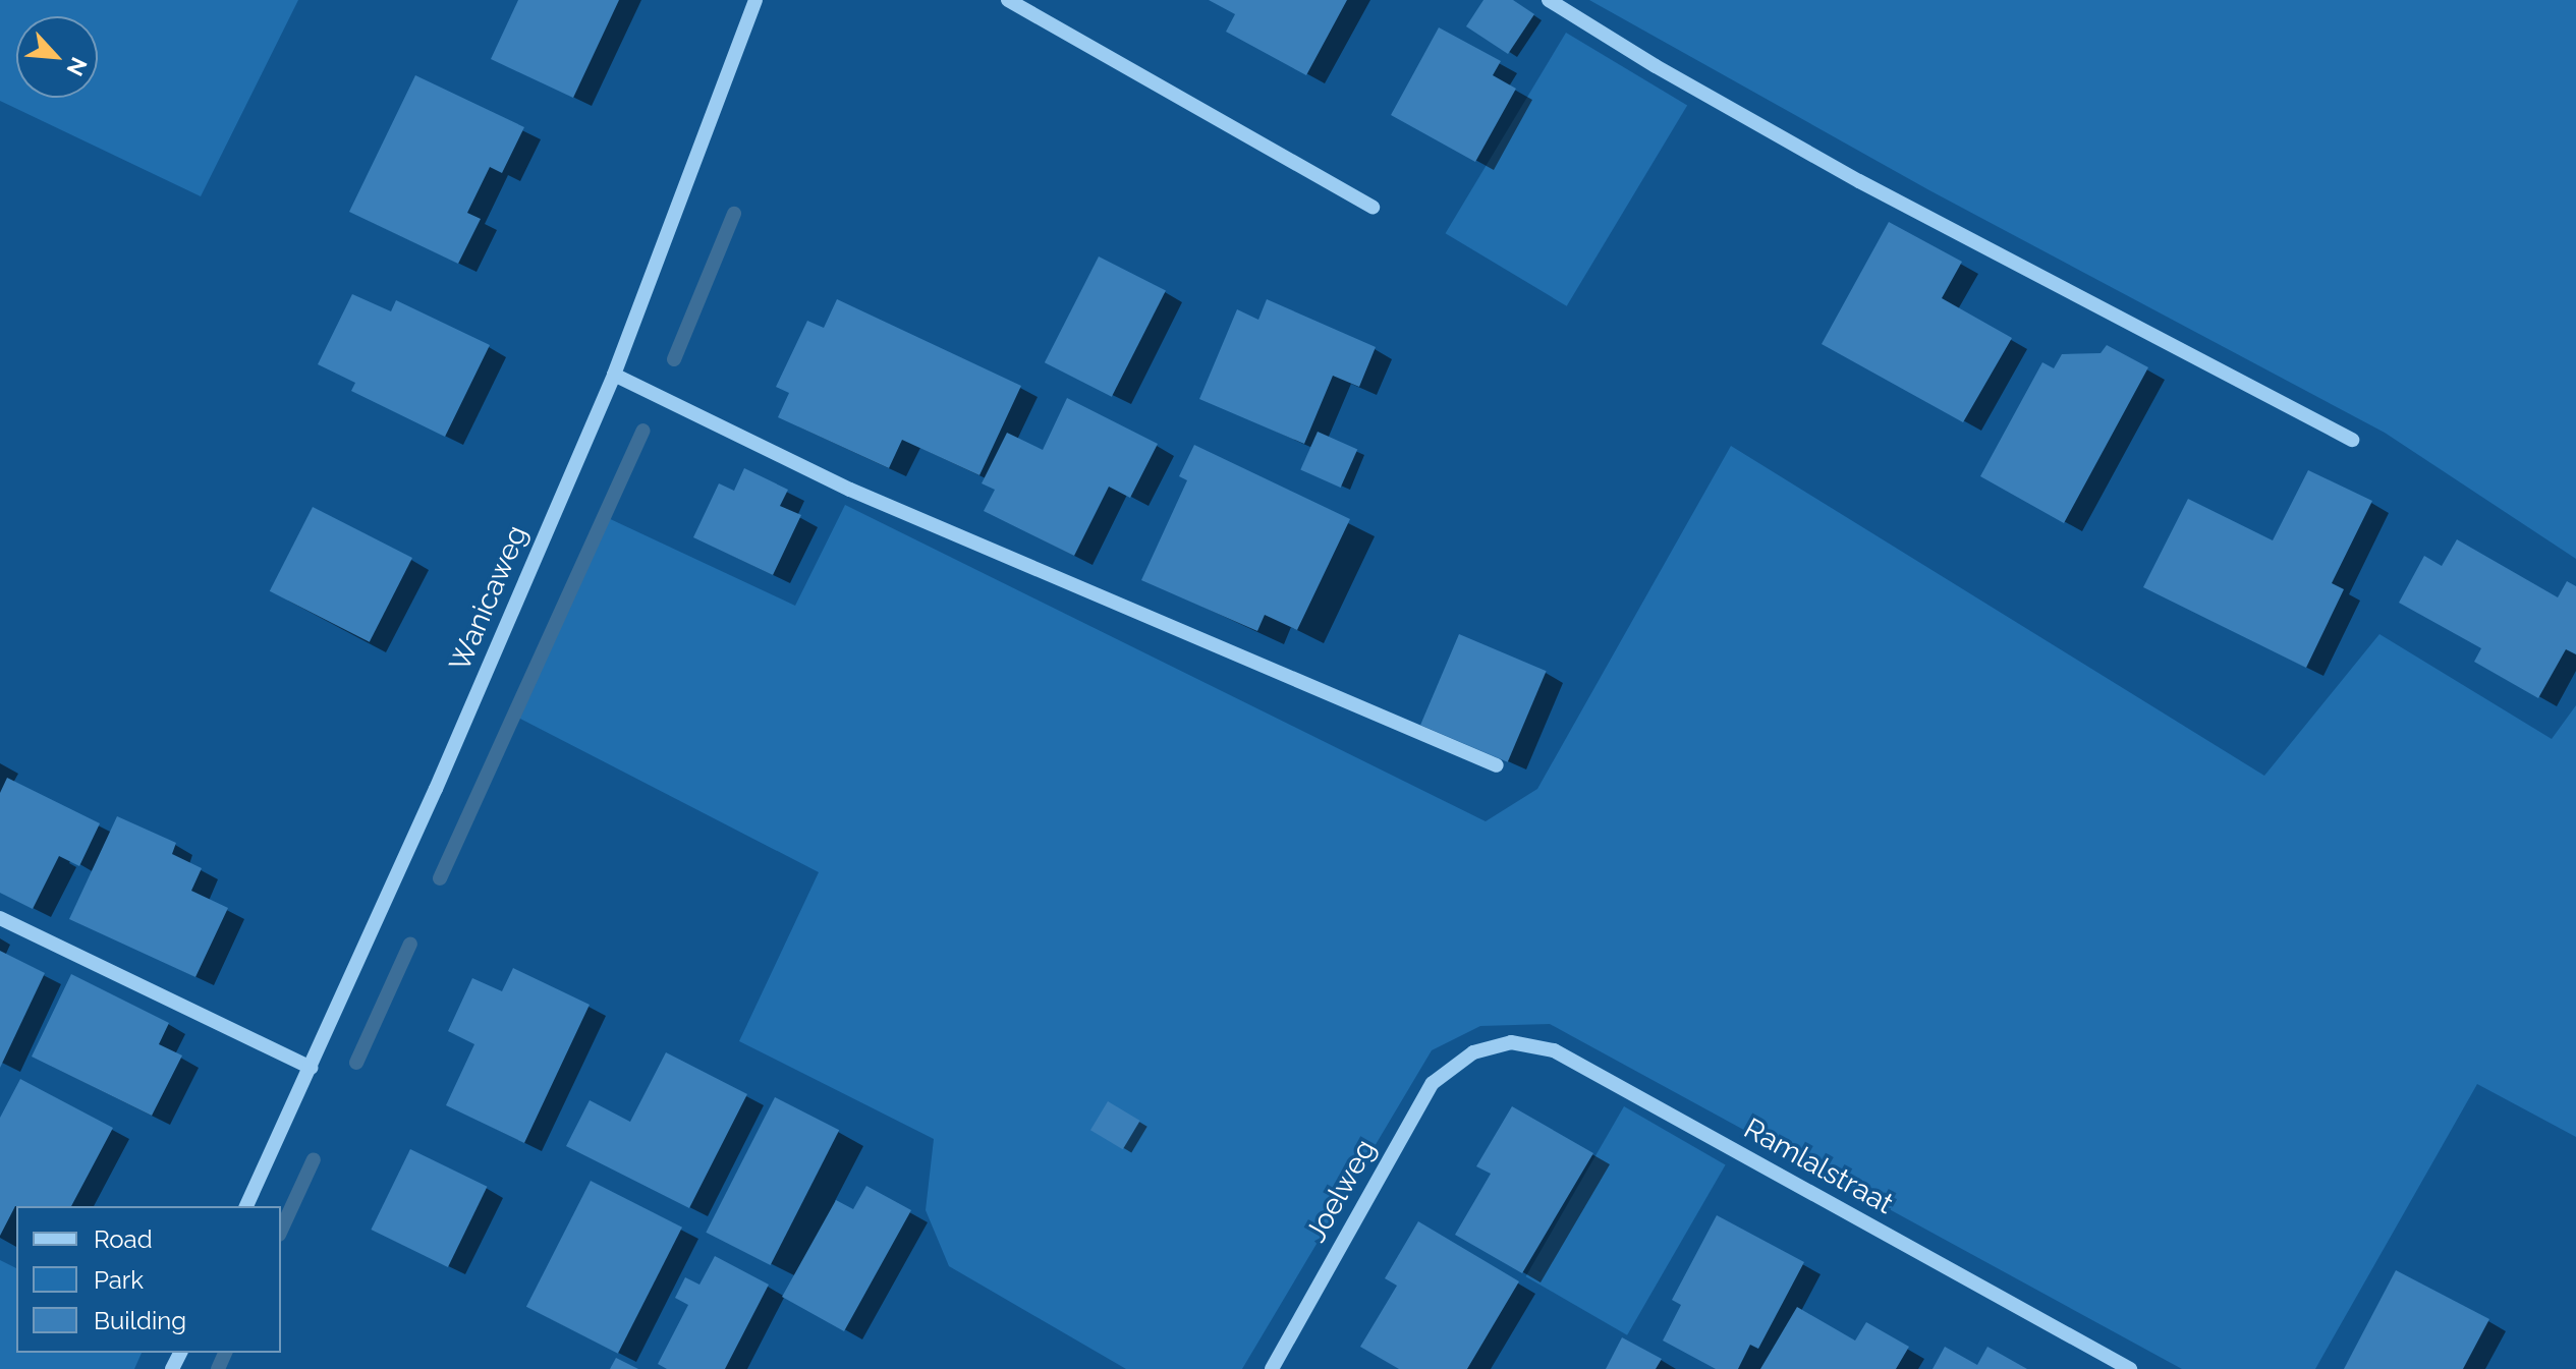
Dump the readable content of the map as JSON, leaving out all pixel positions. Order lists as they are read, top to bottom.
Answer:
{
  "streets": {
    "street": ["Wanicaweg", "Ramlalstraat", "Joelweg"]
  },
  "crossings": [
    ["Ramlalstraat", "Joelweg"]
  ],
  "legend": ["Road", "Park", "Building"],
  "north": "bottom right"
}
